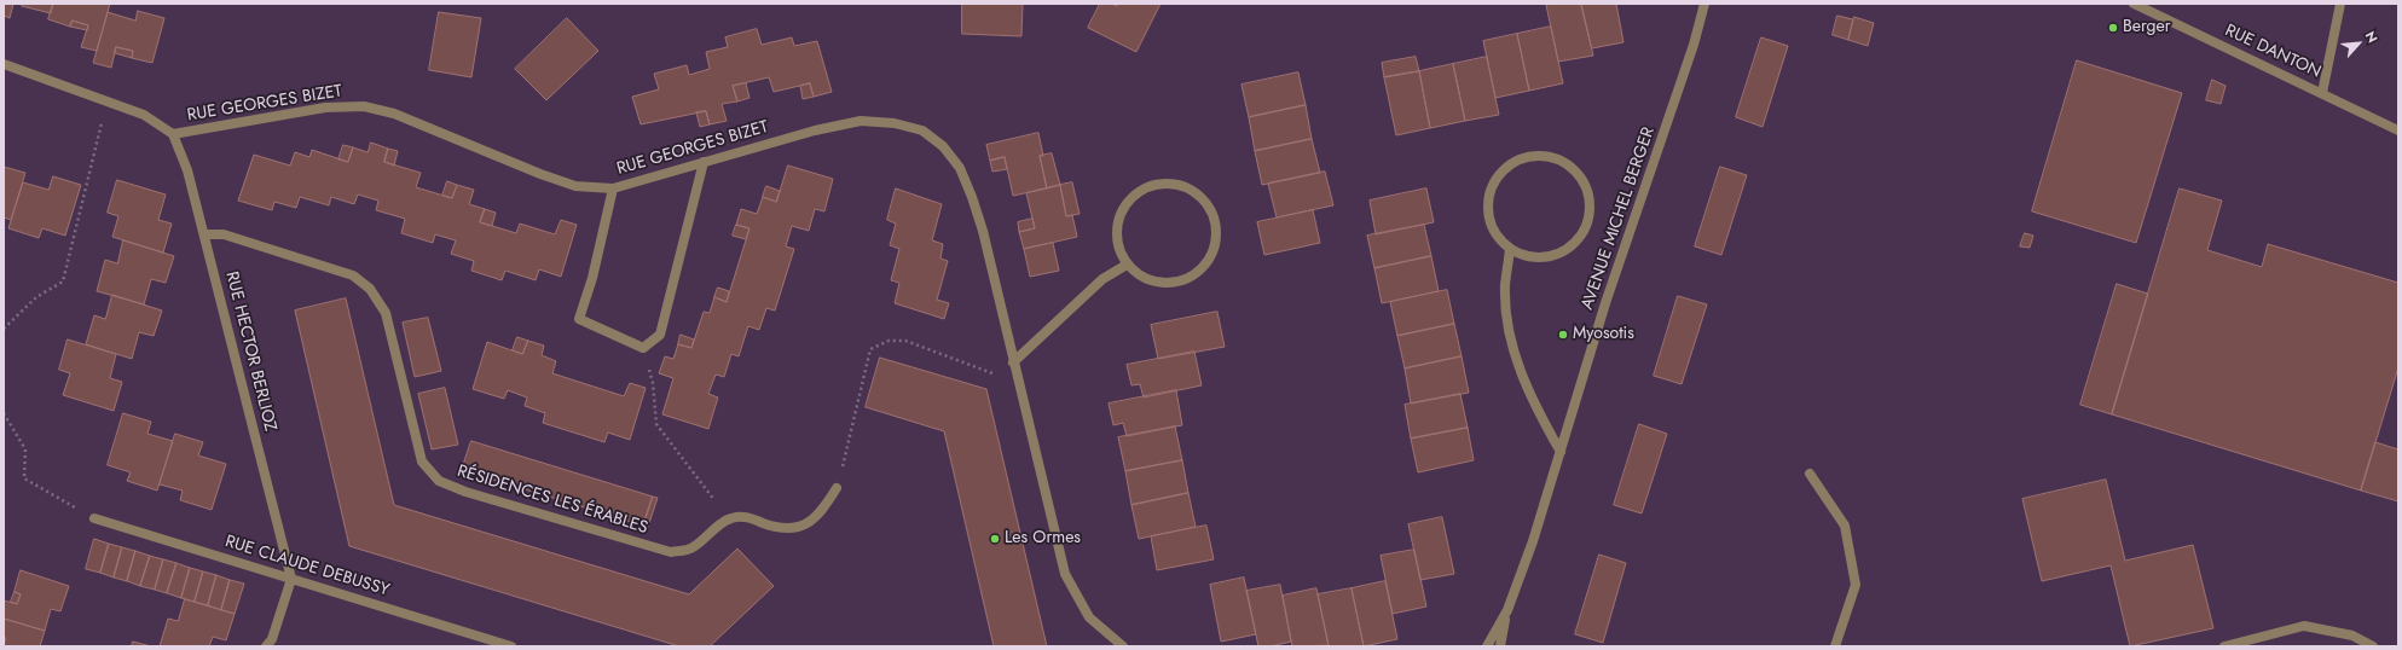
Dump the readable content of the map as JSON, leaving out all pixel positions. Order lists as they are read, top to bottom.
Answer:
{
  "streets": {
    "street": [
      "RUE DANTON",
      "RUE GEORGES BIZET",
      "AVENUE MICHEL BERGER",
      "RUE HECTOR BERLIOZ",
      "RÉSIDENCES LES ÉRABLES",
      "RUE CLAUDE DEBUSSY"
    ]
  },
  "crossings": [
    ["RUE GEORGES BIZET", "RUE HECTOR BERLIOZ"],
    ["RUE HECTOR BERLIOZ", "RÉSIDENCES LES ÉRABLES"],
    ["RUE HECTOR BERLIOZ", "RUE CLAUDE DEBUSSY"]
  ],
  "places": ["Berger", "Myosotis", "Les Ormes"],
  "north": "top right"
}
